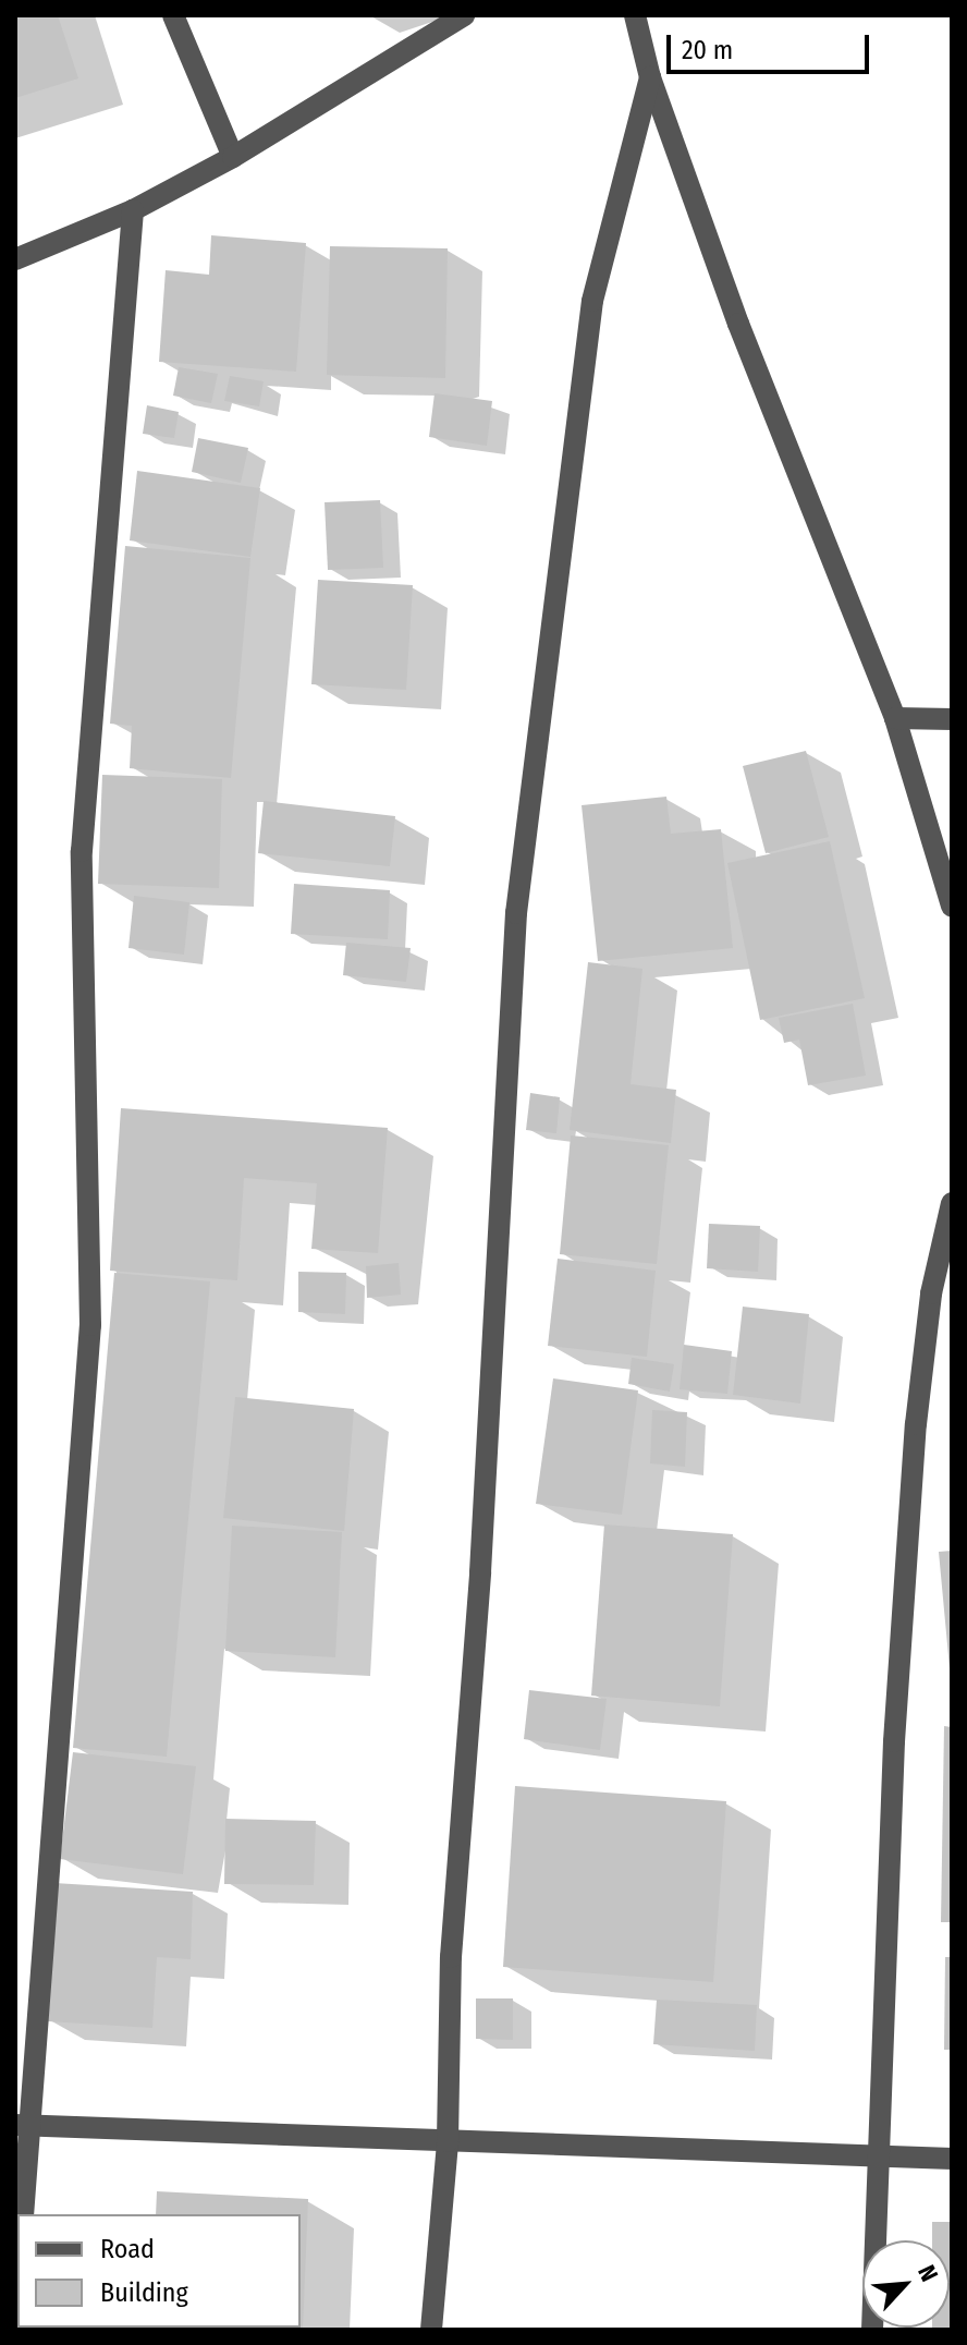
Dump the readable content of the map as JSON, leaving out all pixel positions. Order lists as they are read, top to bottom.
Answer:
{
  "legend": ["Road", "Building"],
  "scale_bar": "20 m",
  "north": "top right"
}
